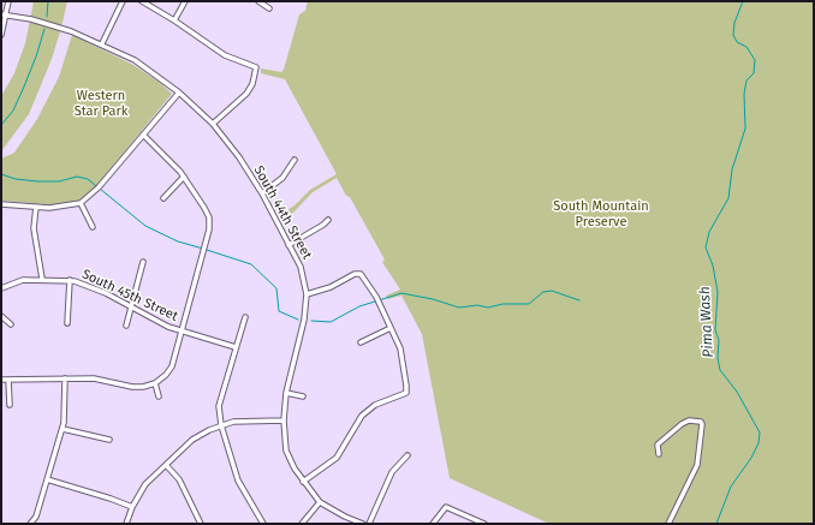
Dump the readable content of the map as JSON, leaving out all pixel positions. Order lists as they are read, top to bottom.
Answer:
{
  "streets": {
    "street": ["South 44th Street", "South 45th Street"]
  },
  "water": ["Pima Wash"],
  "parks": ["Western Star Park", "South Mountain Preserve"]
}
